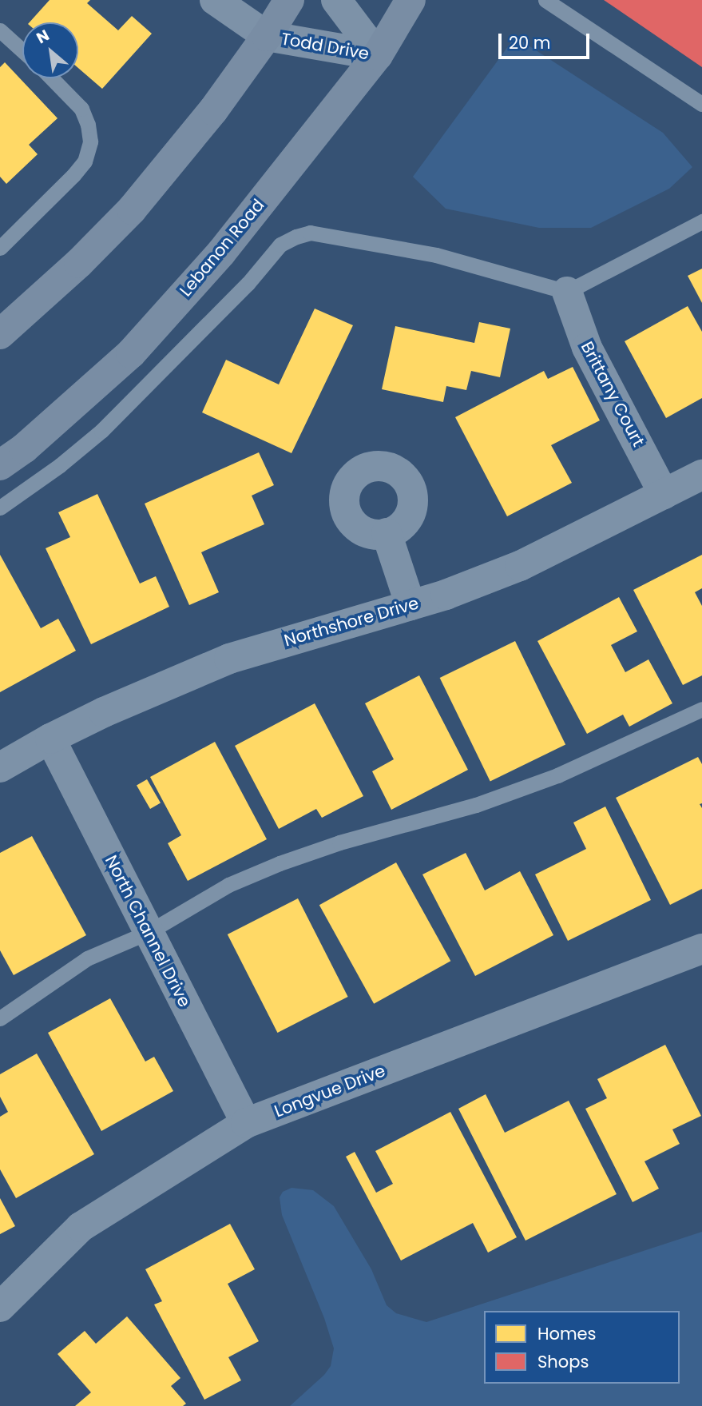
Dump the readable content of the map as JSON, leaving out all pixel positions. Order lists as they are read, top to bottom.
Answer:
{
  "streets": {
    "main road": ["Lebanon Road"],
    "street": [
      "Todd Drive",
      "Brittany Court",
      "Northshore Drive",
      "North Channel Drive",
      "Longvue Drive"
    ]
  },
  "crossings": [
    ["Todd Drive", "Lebanon Road"],
    ["Brittany Court", "Northshore Drive"],
    ["Northshore Drive", "North Channel Drive"],
    ["North Channel Drive", "Longvue Drive"]
  ],
  "legend": ["Homes", "Shops"],
  "scale_bar": "20 m",
  "north": "top left"
}
